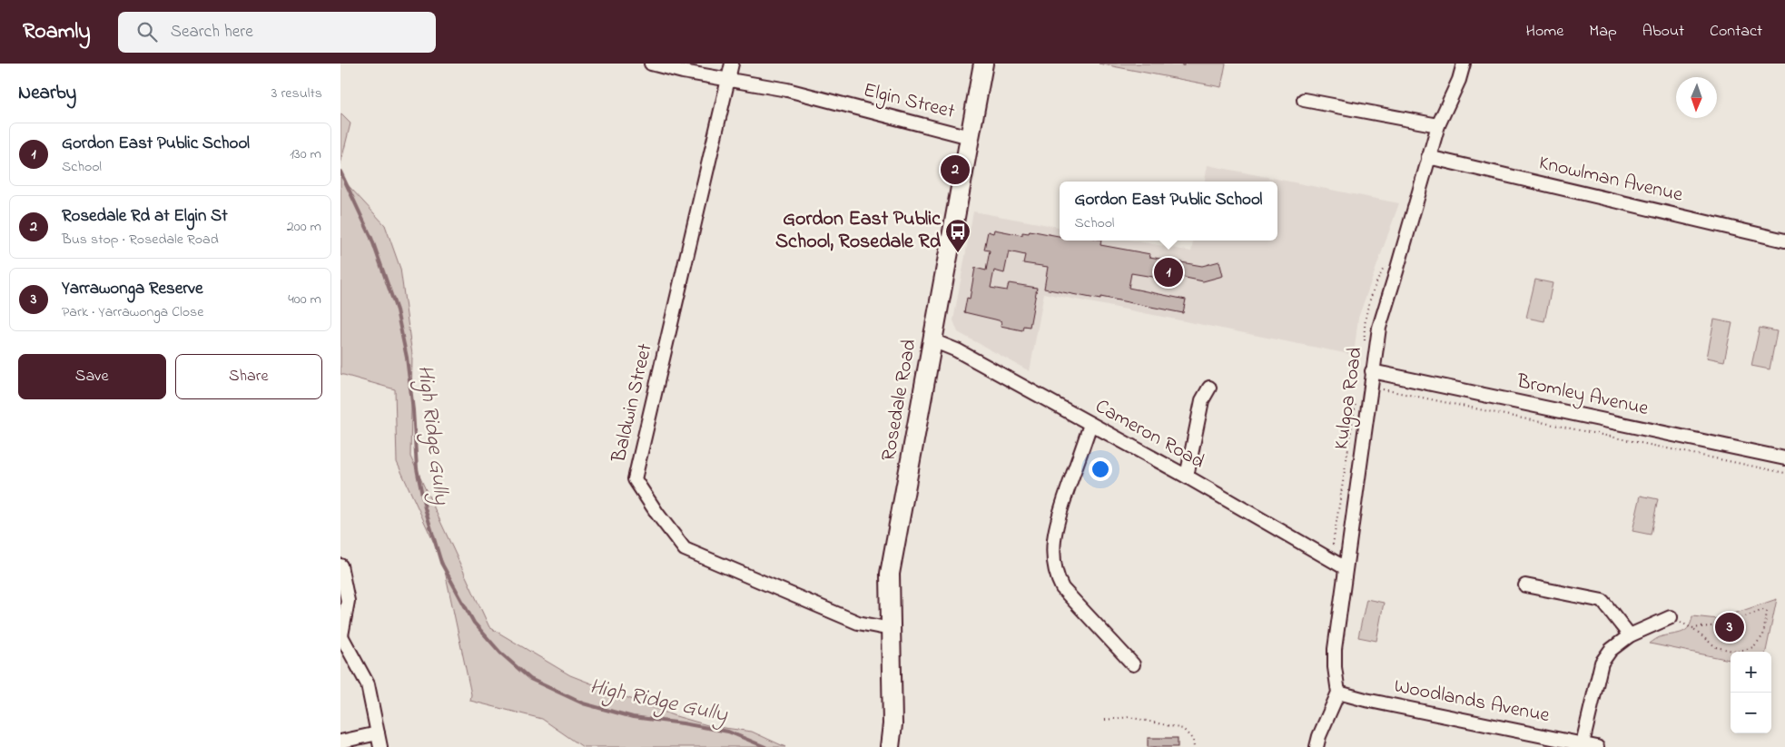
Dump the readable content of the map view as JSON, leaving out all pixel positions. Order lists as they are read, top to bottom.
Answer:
{
  "streets": {
    "street": [
      "Elgin Street",
      "Knowlman Avenue",
      "Bromley Avenue",
      "Kulgoa Road",
      "Rosedale Road",
      "Baldwin Street",
      "Cameron Road",
      "Woodlands Avenue"
    ]
  },
  "crossings": [
    ["Elgin Street", "Rosedale Road"],
    ["Elgin Street", "Baldwin Street"],
    ["Knowlman Avenue", "Kulgoa Road"],
    ["Bromley Avenue", "Kulgoa Road"],
    ["Kulgoa Road", "Cameron Road"],
    ["Kulgoa Road", "Woodlands Avenue"],
    ["Rosedale Road", "Baldwin Street"],
    ["Rosedale Road", "Cameron Road"]
  ],
  "water": ["High Ridge Gully"],
  "places": {
    "bus stop": ["Gordon East Public School, Rosedale Rd"]
  },
  "north": "bottom",
  "page": {
    "header": "Roamly",
    "search": "Search here",
    "nav": [
      "Home",
      "Map",
      "About",
      "Contact"
    ],
    "heading": ["Nearby", "3 results"],
    "list": [
      {
        "mark": "1",
        "name": "Gordon East Public School",
        "note": "School",
        "value": "130 m"
      },
      {
        "mark": "2",
        "name": "Rosedale Rd at Elgin St",
        "note": "Bus stop · Rosedale Road",
        "value": "200 m"
      },
      {
        "mark": "3",
        "name": "Yarrawonga Reserve",
        "note": "Park · Yarrawonga Close",
        "value": "400 m"
      }
    ],
    "pins": ["2", "1", "3"],
    "popup": ["Gordon East Public School", "School"],
    "buttons": ["Save", "Share"],
    "map_buttons": ["+", "−"]
  }
}
